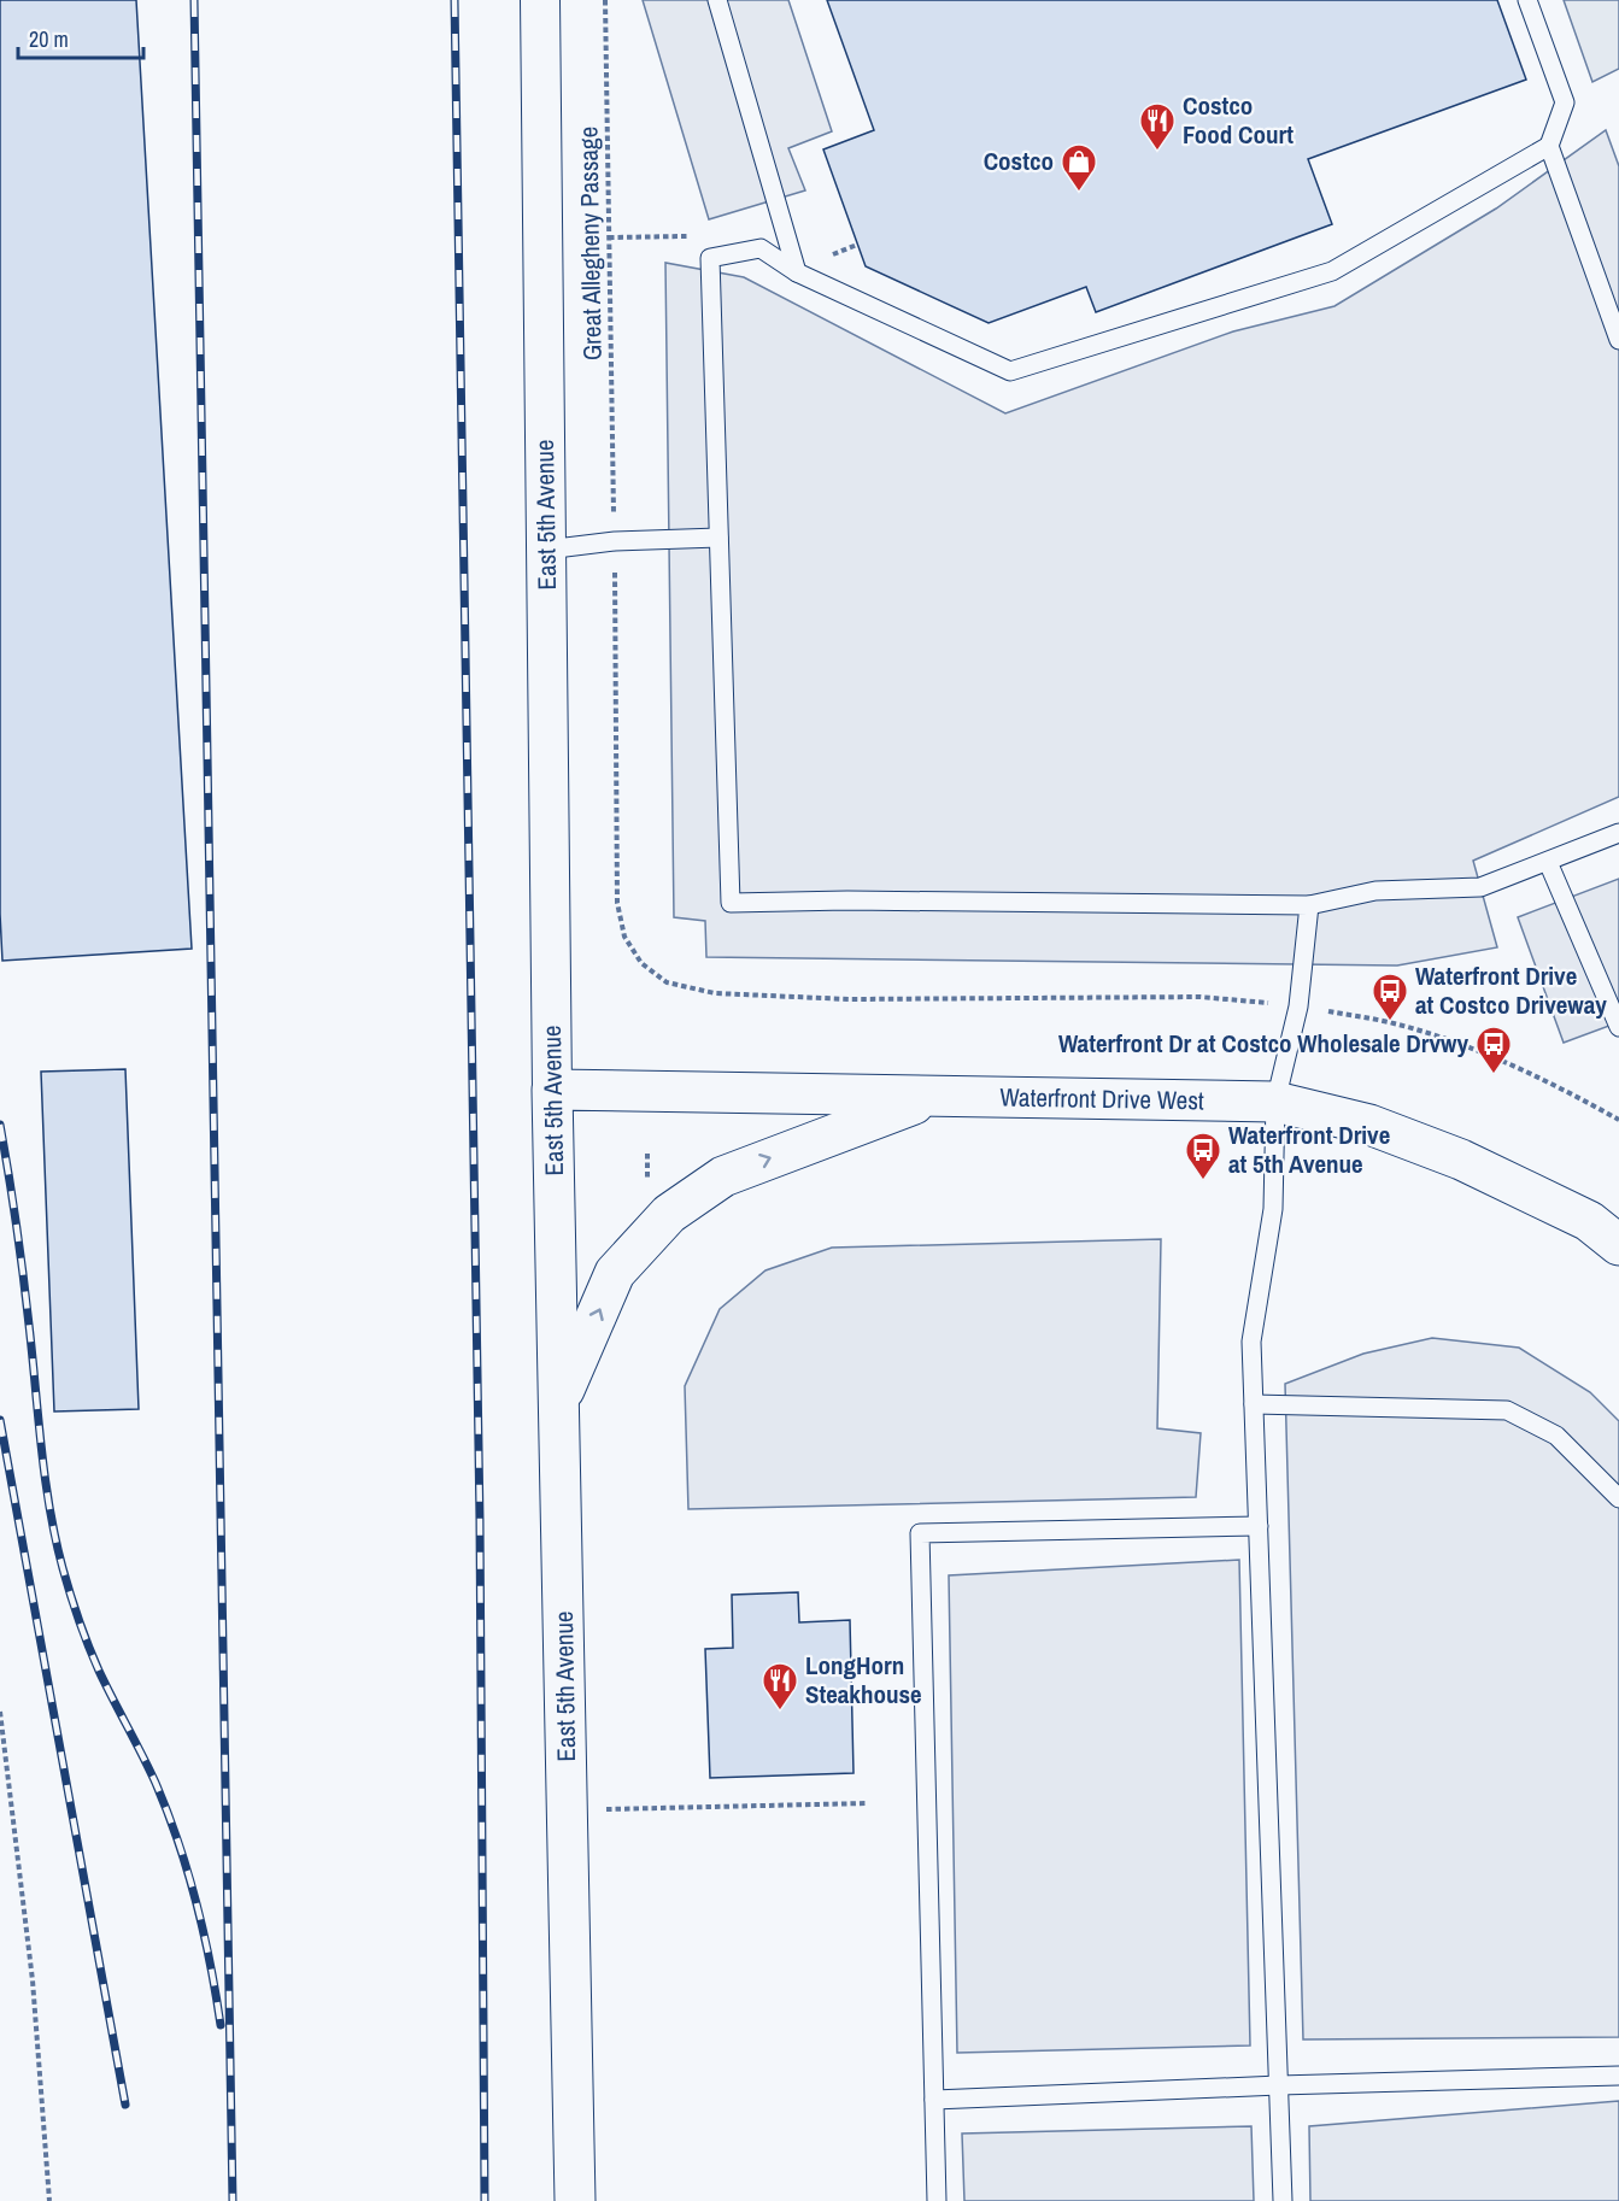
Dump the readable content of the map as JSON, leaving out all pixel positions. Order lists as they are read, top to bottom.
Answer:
{
  "streets": {
    "street": ["East 5th Avenue", "Waterfront Drive West"],
    "path": ["Great Allegheny Passage"]
  },
  "crossings": [
    ["East 5th Avenue", "Waterfront Drive West"]
  ],
  "places": {
    "restaurant": ["Costco Food Court", "LongHorn Steakhouse"],
    "shop": ["Costco"],
    "bus stop": ["Waterfront Drive at Costco Driveway", "Waterfront Dr at Costco Wholesale Drvwy", "Waterfront Drive at 5th Avenue"]
  },
  "scale_bar": "20 m"
}
